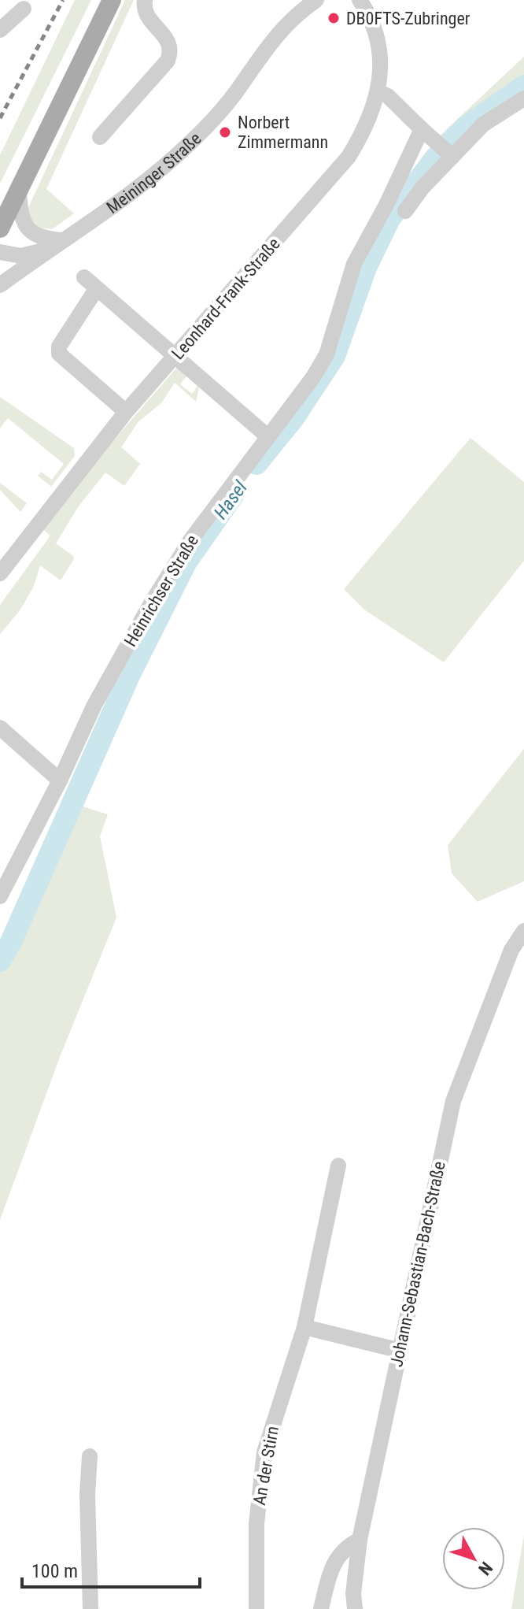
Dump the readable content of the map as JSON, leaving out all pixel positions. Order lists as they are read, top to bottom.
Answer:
{
  "streets": {
    "street": [
      "Meininger Straße",
      "Leonhard-Frank-Straße",
      "Heinrichser Straße",
      "Johann-Sebastian-Bach-Straße",
      "An der Stirn"
    ]
  },
  "water": ["Hasel"],
  "places": ["DB0FTS-Zubringer", "Norbert Zimmermann"],
  "scale_bar": "100 m",
  "north": "bottom right"
}
